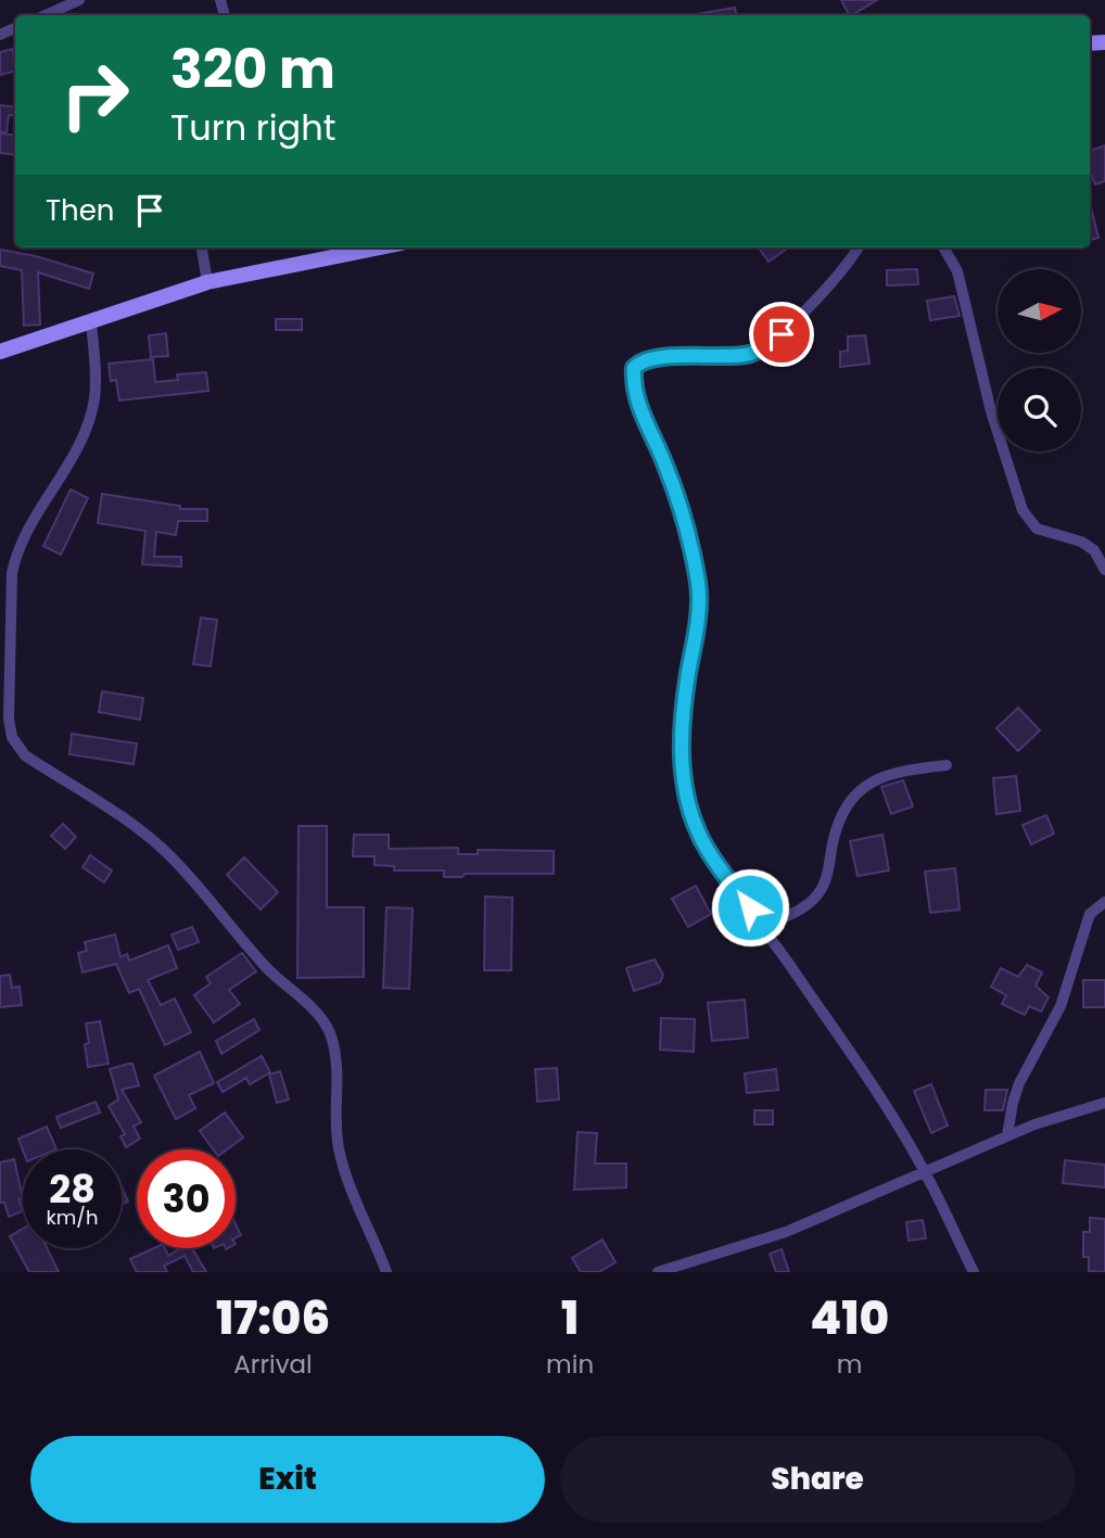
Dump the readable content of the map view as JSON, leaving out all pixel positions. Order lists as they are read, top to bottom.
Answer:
{
  "north": "right",
  "page": {
    "turn": ["320 m", "Turn right"],
    "then": "Then",
    "speed": "28 km/h",
    "limit": "30",
    "eta": [
      "17:06",
      "Arrival",
      "1",
      "min",
      "410",
      "m"
    ],
    "buttons": ["Exit", "Share"]
  }
}
